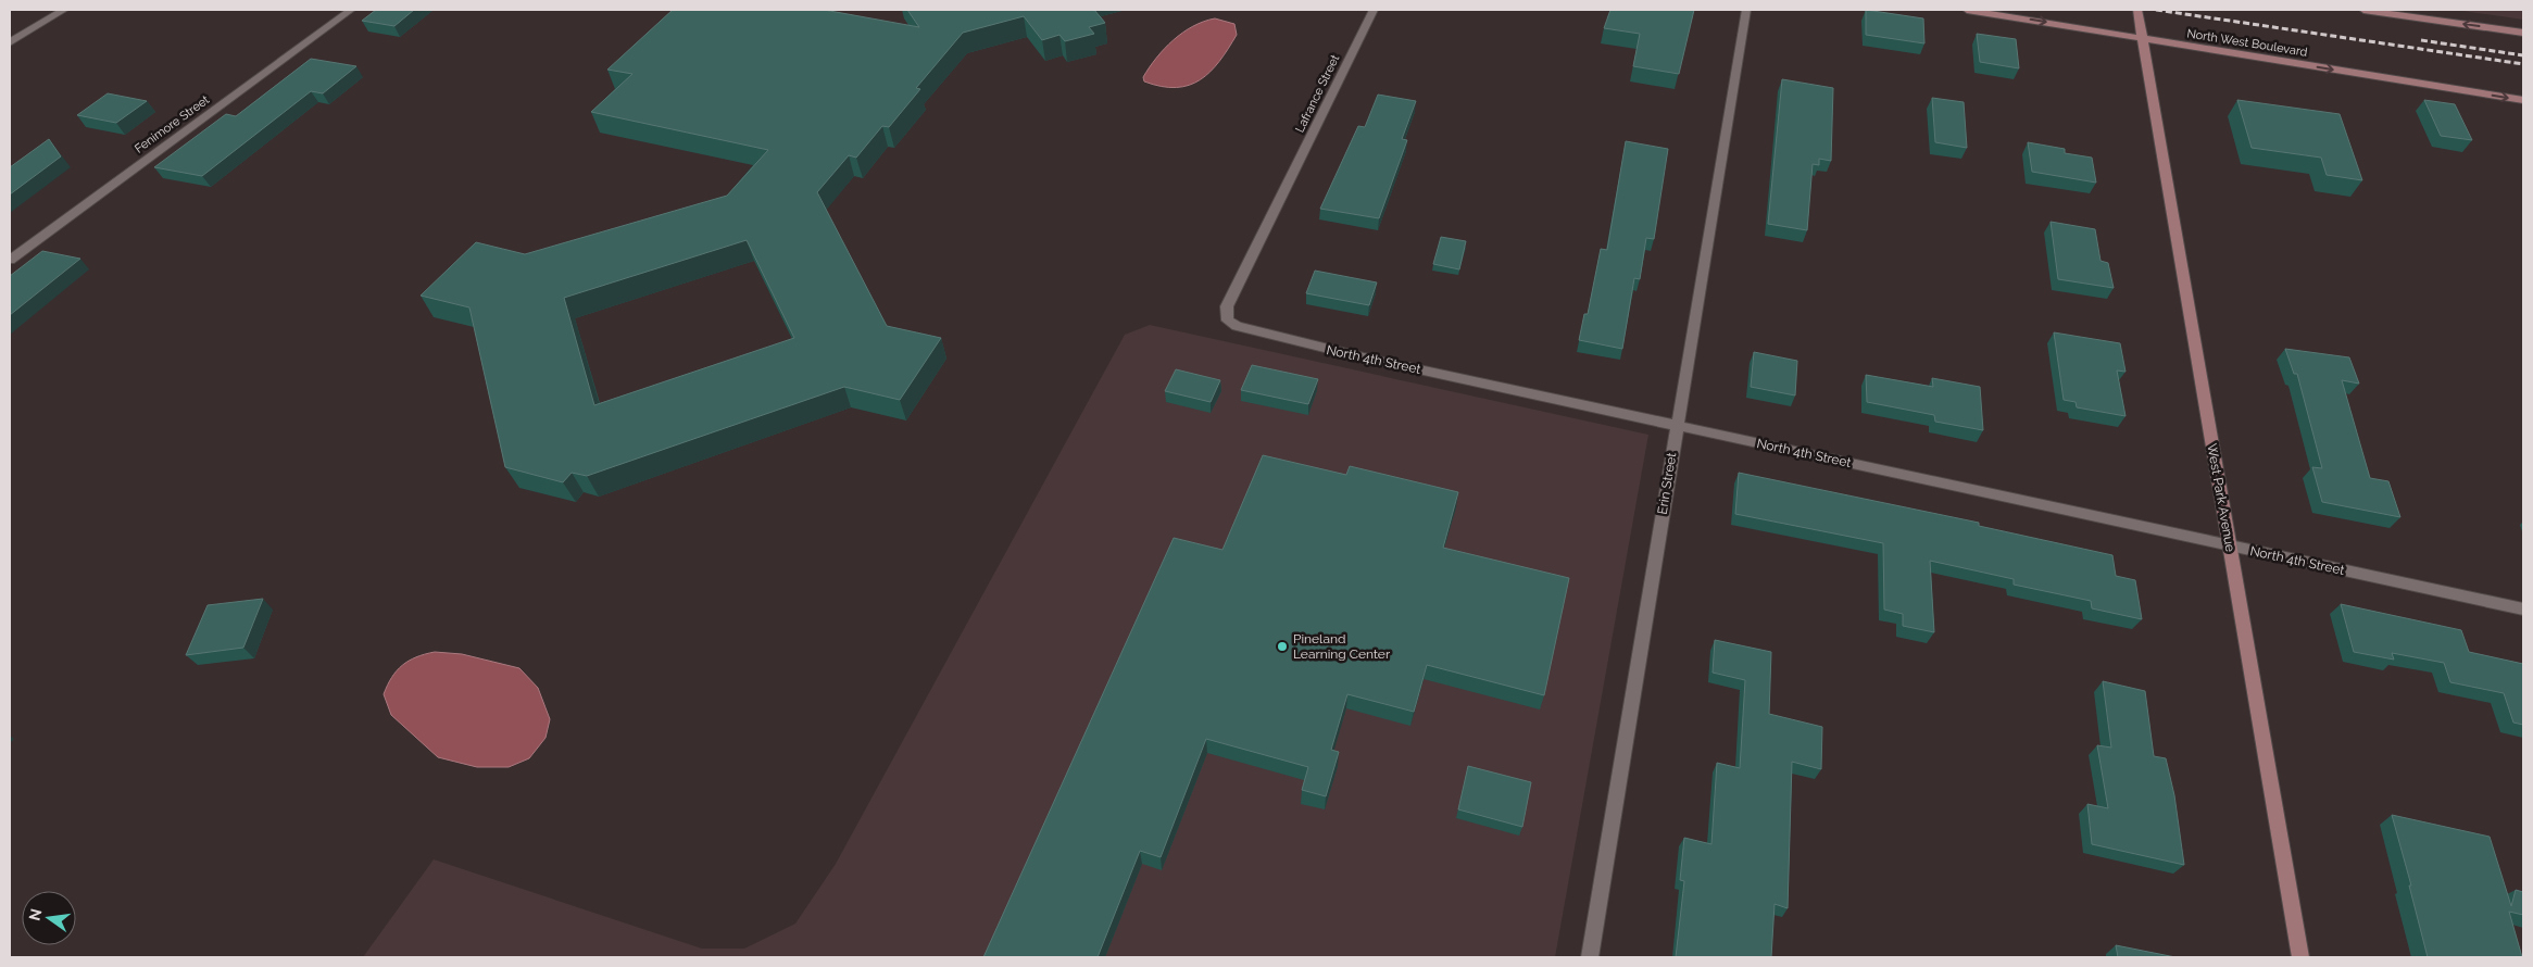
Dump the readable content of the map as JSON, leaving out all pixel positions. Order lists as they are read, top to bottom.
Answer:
{
  "streets": {
    "main road": ["North West Boulevard", "West Park Avenue"],
    "street": [
      "Lafrance Street",
      "Fenimore Street",
      "North 4th Street",
      "Erin Street"
    ]
  },
  "crossings": [
    ["North West Boulevard", "West Park Avenue"],
    ["Lafrance Street", "North 4th Street"],
    ["North 4th Street", "Erin Street"],
    ["North 4th Street", "West Park Avenue"]
  ],
  "one_way": ["North West Boulevard"],
  "places": ["Pineland Learning Center"],
  "north": "left"
}
